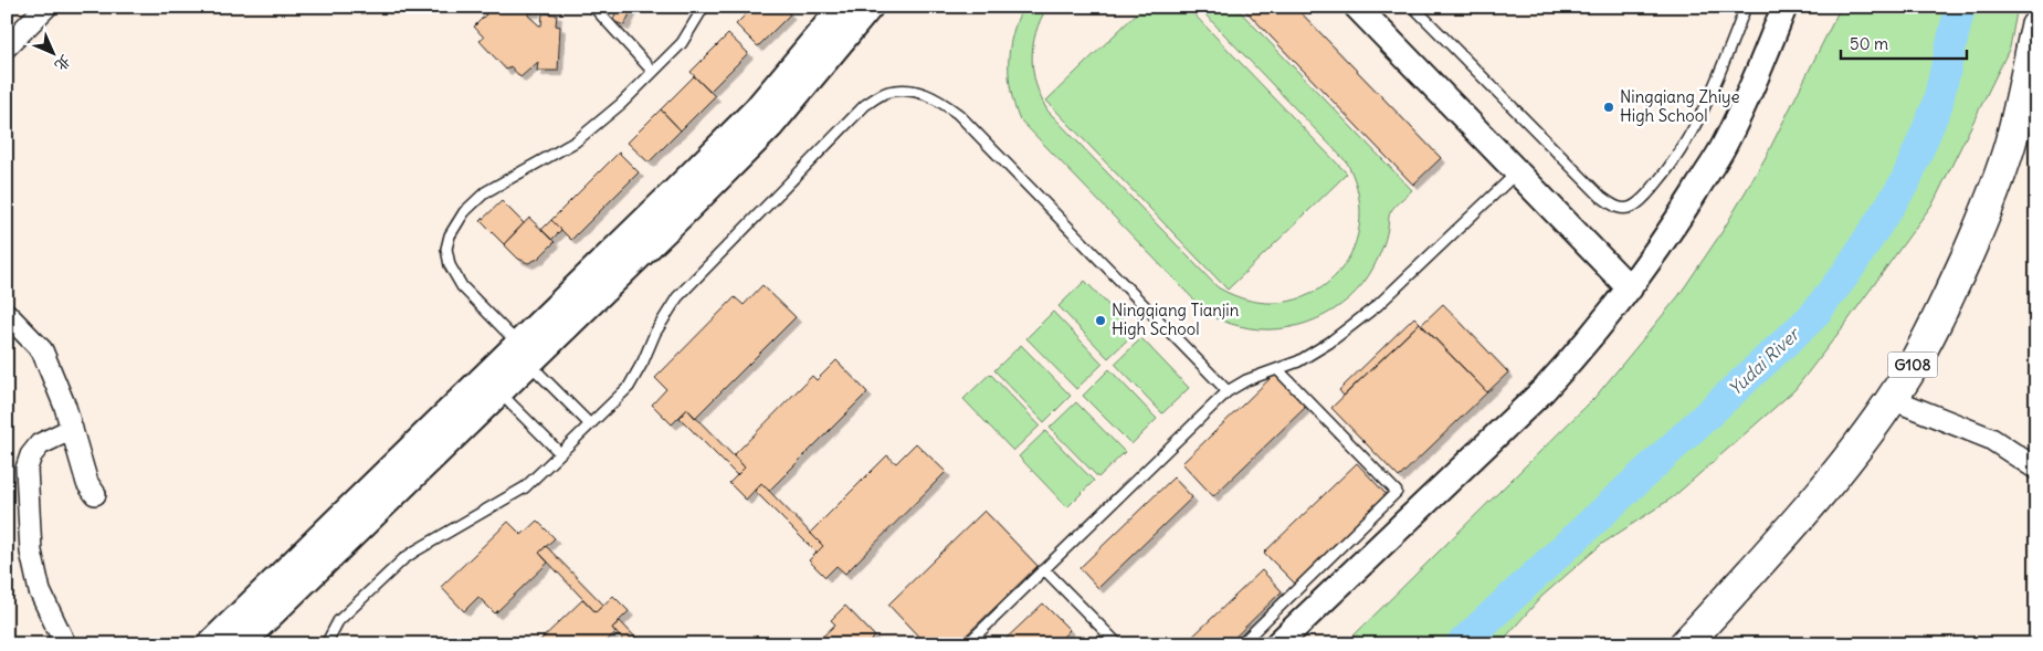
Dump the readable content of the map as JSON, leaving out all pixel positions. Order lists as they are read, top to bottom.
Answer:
{
  "streets": {
    "highway": ["G108"]
  },
  "water": ["Yudai River"],
  "places": ["Ningqiang Zhiye High School", "Ningqiang Tianjin High School"],
  "scale_bar": "50 m",
  "north": "bottom right"
}
